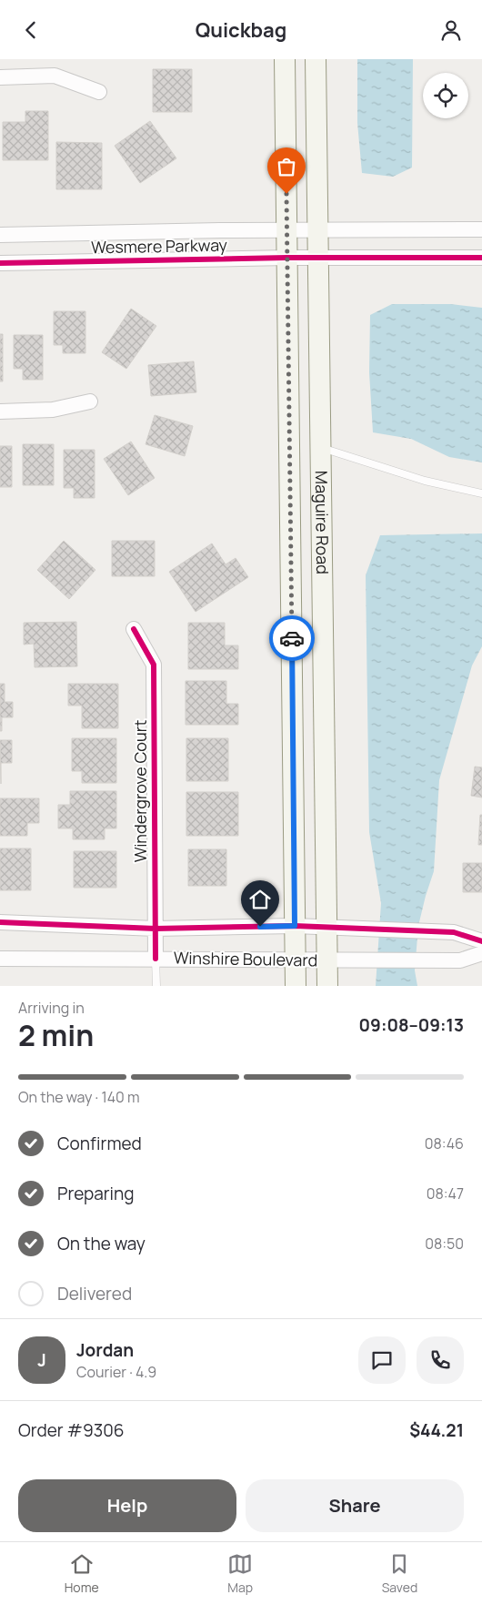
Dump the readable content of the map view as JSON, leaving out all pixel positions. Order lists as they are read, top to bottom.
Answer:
{
  "streets": {
    "main road": ["Maguire Road"],
    "street": ["Wesmere Parkway", "Windergrove Court", "Winshire Boulevard"]
  },
  "crossings": [
    ["Wesmere Parkway", "Maguire Road"],
    ["Maguire Road", "Winshire Boulevard"],
    ["Windergrove Court", "Winshire Boulevard"]
  ],
  "page": {
    "header": "Quickbag",
    "heading": ["2 min", "Arriving in", "09:08–09:13"],
    "panel": [
      "Jordan",
      "Courier · 4.9",
      "Order #9306",
      "$44.21"
    ],
    "bar": "On the way · 140 m",
    "list": [
      ["Confirmed", "08:46"],
      ["Preparing", "08:47"],
      ["On the way", "08:50"],
      "Delivered"
    ],
    "round": "J",
    "buttons": ["Help", "Share"],
    "tabs": ["Home", "Map", "Saved"]
  }
}
